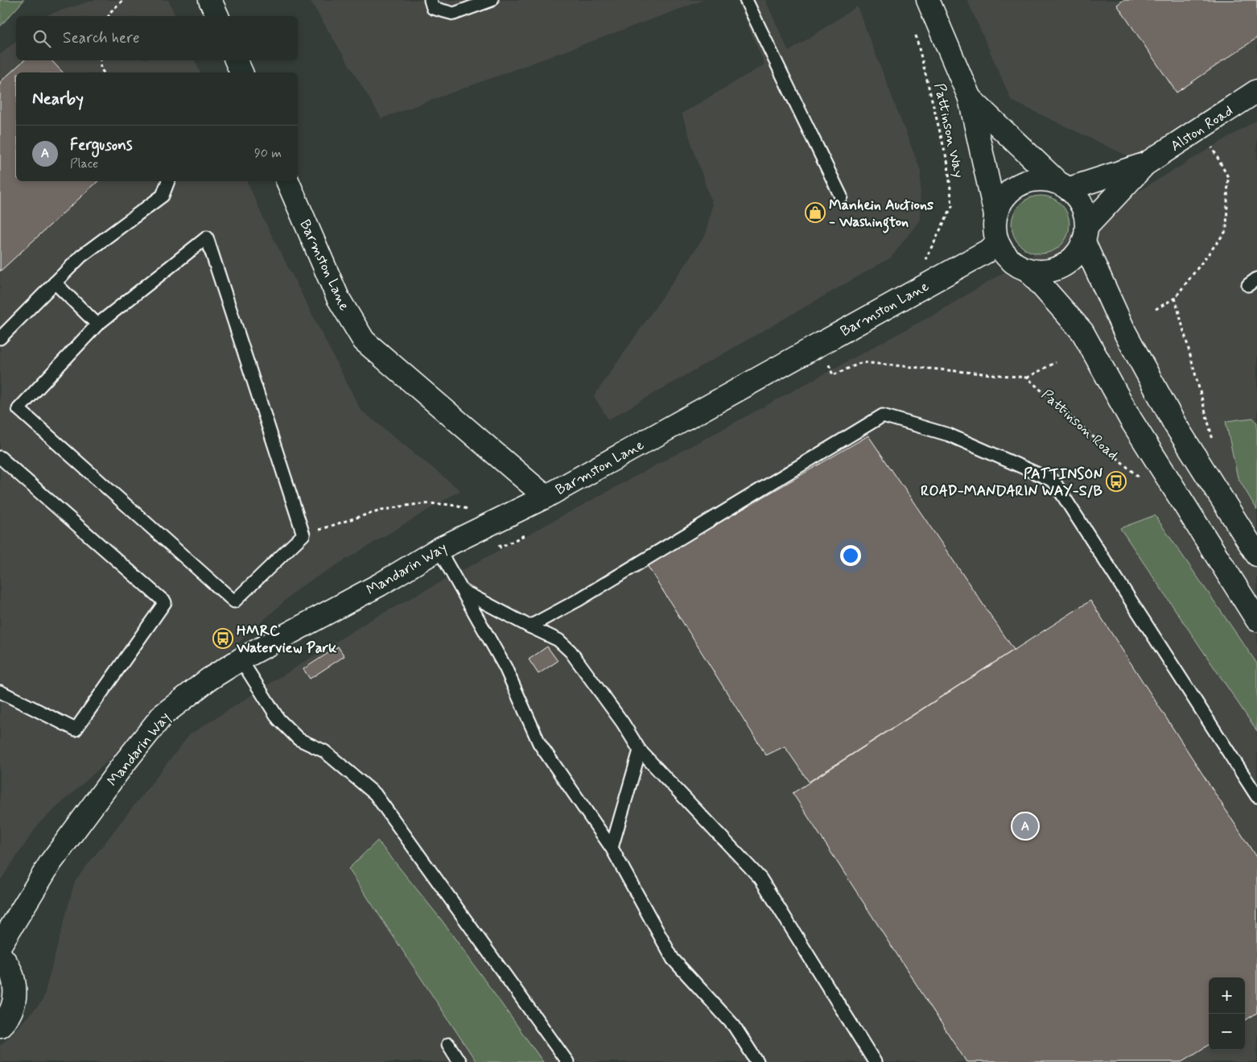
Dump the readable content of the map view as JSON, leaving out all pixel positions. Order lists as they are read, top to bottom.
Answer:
{
  "streets": {
    "street": ["Alston Road", "Barmston Lane", "Mandarin Way"],
    "path": ["Pattinson Way", "Pattinson Road"]
  },
  "crossings": [
    ["Alston Road", "Barmston Lane"],
    ["Barmston Lane", "Mandarin Way"]
  ],
  "places": {
    "shop": ["Manhein Auctions - Washington"],
    "bus stop": ["PATTINSON ROAD-MANDARIN WAY-S/B", "HMRC Waterview Park"]
  },
  "page": {
    "search": "Search here",
    "heading": "Nearby",
    "list": [
      {
        "mark": "A",
        "name": "Fergusons",
        "note": "Place",
        "value": "90 m"
      }
    ],
    "pins": "A",
    "map_buttons": ["+", "−"]
  }
}
